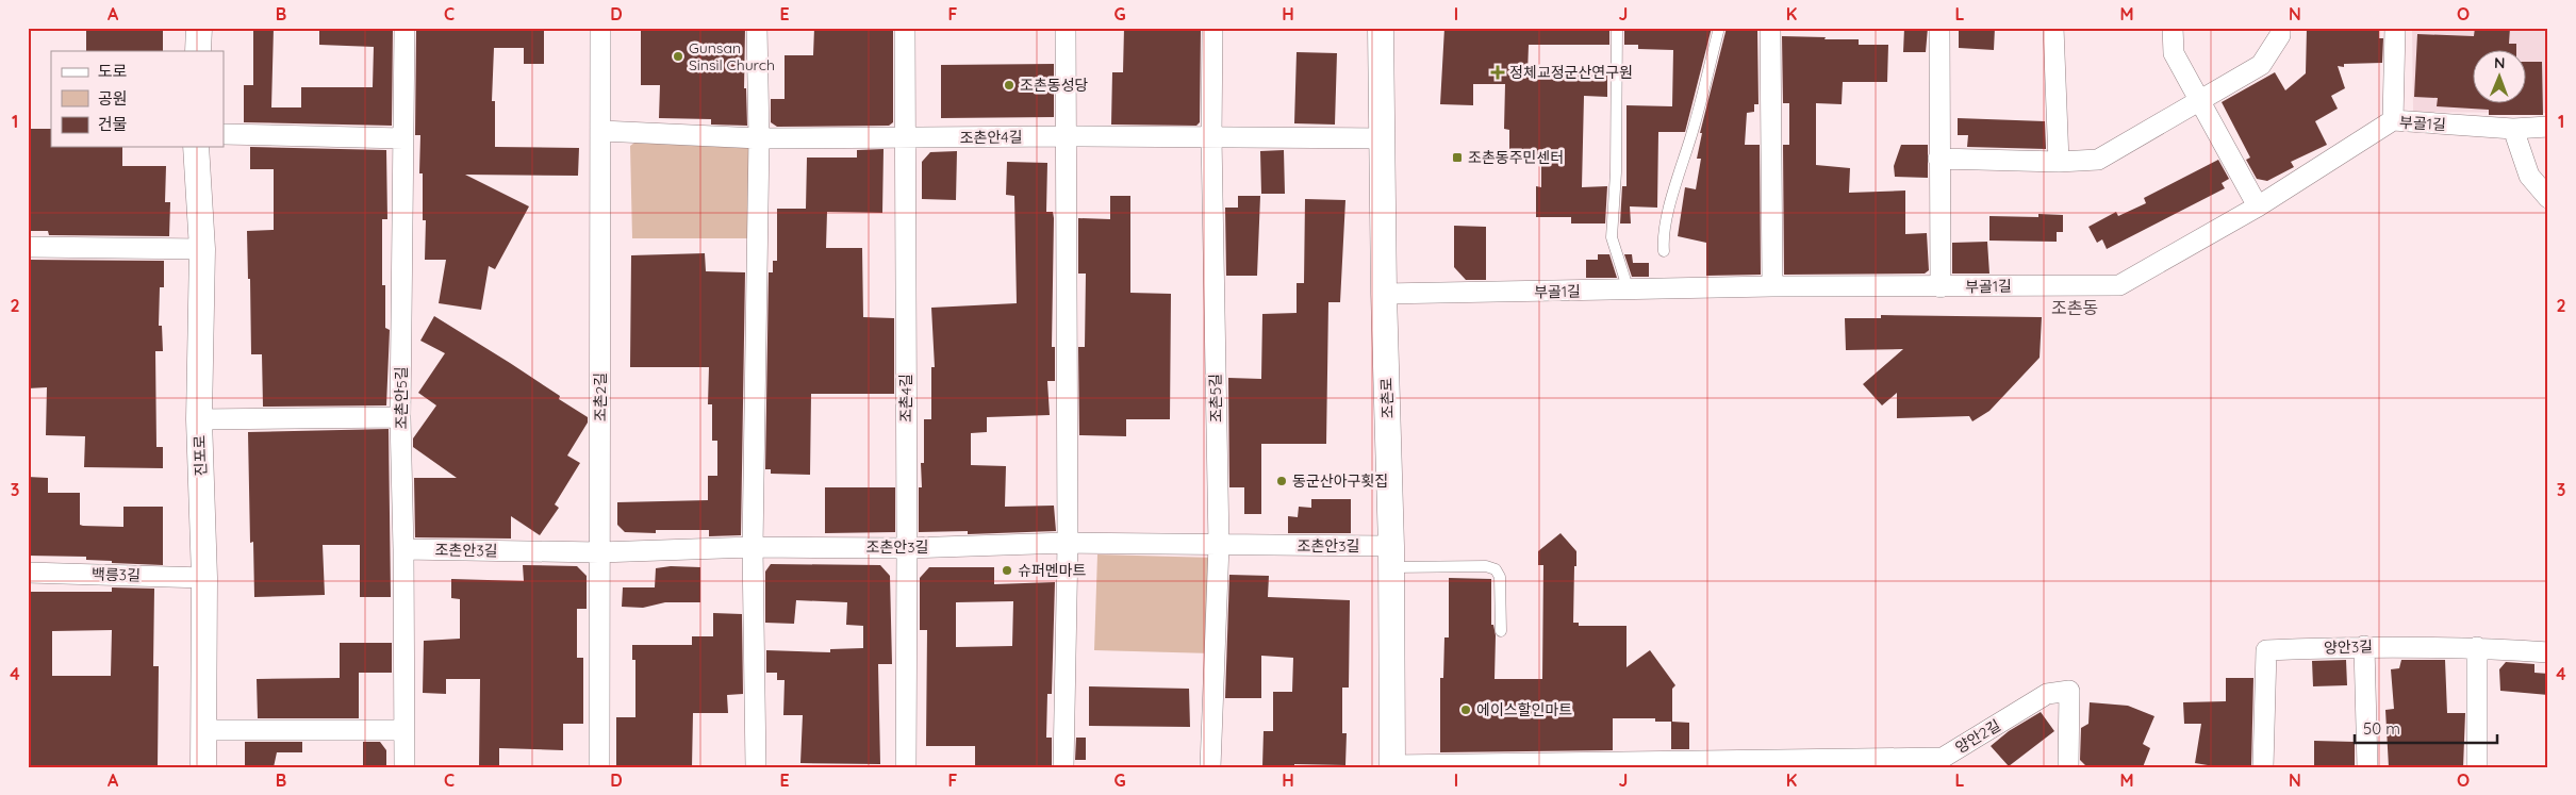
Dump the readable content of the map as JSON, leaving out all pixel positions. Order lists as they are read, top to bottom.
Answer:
{
  "streets": {
    "street": [
      "부골1길",
      "조촌안4길",
      "조촌2길",
      "조촌안5길",
      "조촌4길",
      "조촌5길",
      "조촌로",
      "진포로",
      "조촌안3길",
      "백릉3길",
      "양안3길",
      "양안2길"
    ]
  },
  "crossings": [
    ["부골1길", "조촌로"],
    ["조촌안4길", "조촌2길"],
    ["조촌안4길", "조촌4길"],
    ["조촌안4길", "조촌5길"],
    ["조촌안4길", "조촌로"],
    ["조촌2길", "조촌안3길"],
    ["조촌안5길", "조촌안3길"],
    ["조촌4길", "조촌안3길"],
    ["조촌5길", "조촌안3길"],
    ["조촌로", "조촌안3길"],
    ["조촌로", "양안2길"],
    ["진포로", "백릉3길"]
  ],
  "districts": ["조촌동"],
  "places": {
    "other": [
      "Gunsan Sinsil Church",
      "조촌동성당",
      "동군산아구횟집",
      "슈퍼멘마트",
      "에이스할인마트"
    ],
    "health": ["정체교정군산연구원"],
    "transit": ["조촌동주민센터"]
  },
  "legend": ["도로", "공원", "건물"],
  "scale_bar": "50 m",
  "north": "top",
  "grid": {
    "columns": [
      "A",
      "B",
      "C",
      "D",
      "E",
      "F",
      "G",
      "H",
      "I",
      "J",
      "K",
      "L",
      "M",
      "N",
      "O"
    ],
    "rows": [
      "1",
      "2",
      "3",
      "4"
    ]
  }
}
